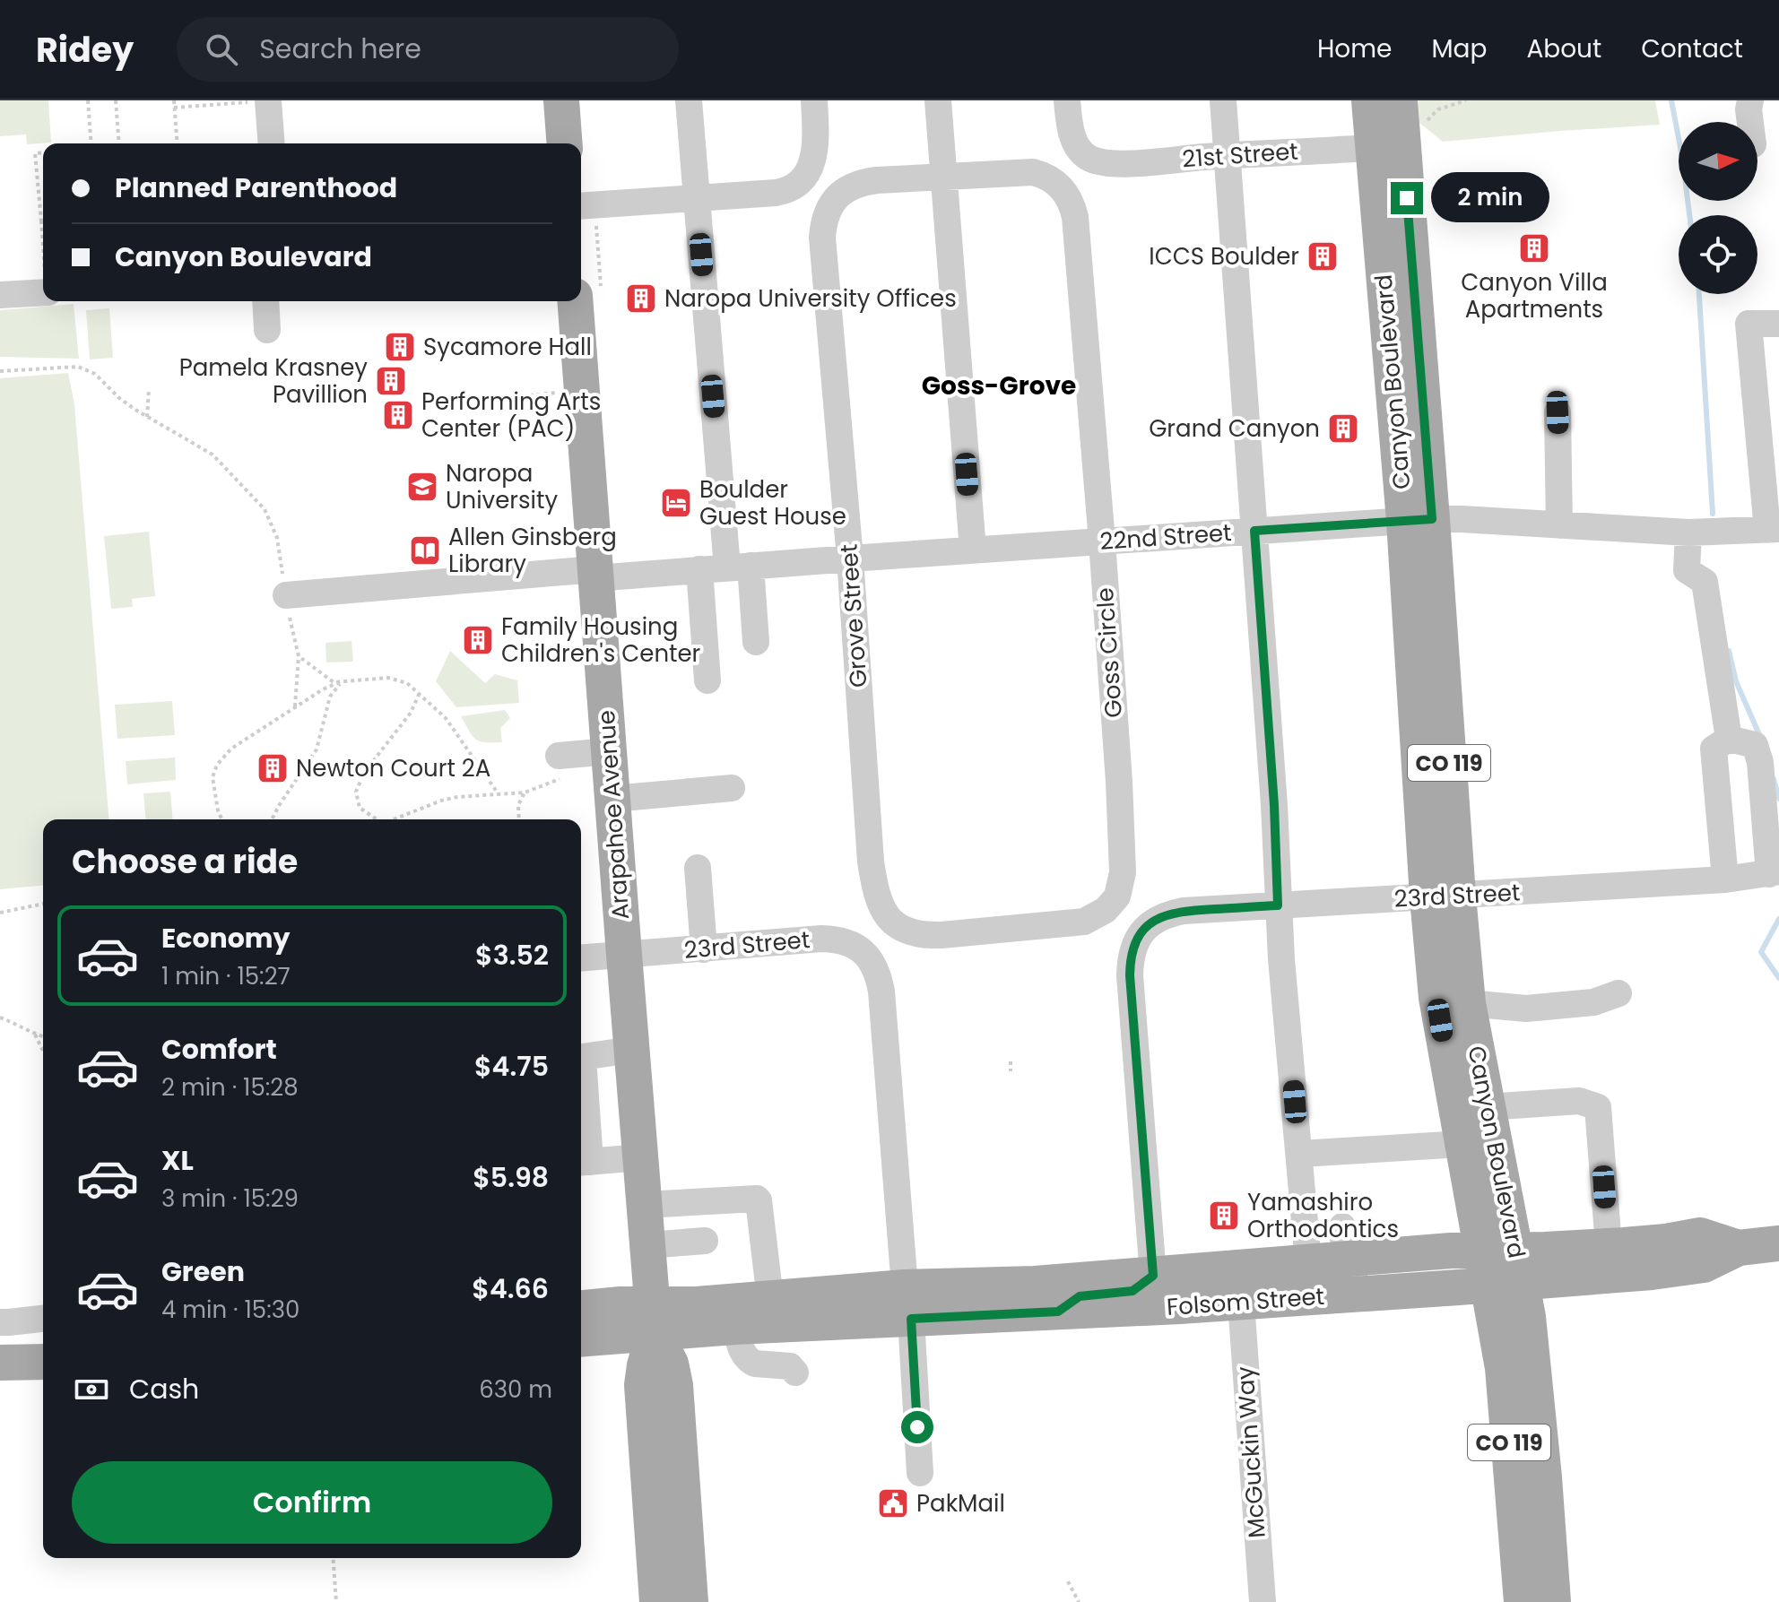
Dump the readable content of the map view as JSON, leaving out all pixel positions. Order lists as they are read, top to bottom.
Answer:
{
  "streets": {
    "main road": [
      "Canyon Boulevard",
      "CO 119",
      "Arapahoe Avenue",
      "Folsom Street"
    ],
    "street": [
      "21st Street",
      "22nd Street",
      "Grove Street",
      "Goss Circle",
      "23rd Street",
      "McGuckin Way"
    ]
  },
  "crossings": [
    ["21st Street", "Canyon Boulevard"],
    ["Canyon Boulevard", "22nd Street"],
    ["Canyon Boulevard", "23rd Street"],
    ["Canyon Boulevard", "Folsom Street"],
    ["22nd Street", "Grove Street"],
    ["22nd Street", "Goss Circle"],
    ["22nd Street", "Arapahoe Avenue"],
    ["Grove Street", "Goss Circle"],
    ["Arapahoe Avenue", "23rd Street"],
    ["Arapahoe Avenue", "Folsom Street"],
    ["23rd Street", "Folsom Street"],
    ["Folsom Street", "McGuckin Way"]
  ],
  "districts": ["Goss-Grove"],
  "places": {
    "building": [
      "Canyon Villa Apartments",
      "ICCS Boulder",
      "Naropa University Offices",
      "Sycamore Hall",
      "Pamela Krasney Pavillion",
      "Performing Arts Center (PAC)",
      "Grand Canyon",
      "Family Housing Children's Center",
      "Newton Court 2A",
      "Yamashiro Orthodontics"
    ],
    "school or university": ["Naropa University"],
    "hotel": ["Boulder Guest House"],
    "library": ["Allen Ginsberg Library"],
    "public building": ["PakMail"]
  },
  "north": "right",
  "page": {
    "header": "Ridey",
    "search": "Search here",
    "nav": [
      "Home",
      "Map",
      "About",
      "Contact"
    ],
    "banner": ["Planned Parenthood", "Canyon Boulevard"],
    "bubble": "2 min",
    "heading": "Choose a ride",
    "list": [
      {
        "name": "Economy",
        "note": "1 min · 15:27",
        "value": "$3.52"
      },
      {
        "name": "Comfort",
        "note": "2 min · 15:28",
        "value": "$4.75"
      },
      {
        "name": "XL",
        "note": "3 min · 15:29",
        "value": "$5.98"
      },
      {
        "name": "Green",
        "note": "4 min · 15:30",
        "value": "$4.66"
      }
    ],
    "pay": ["Cash", "630 m"],
    "buttons": "Confirm"
  }
}
